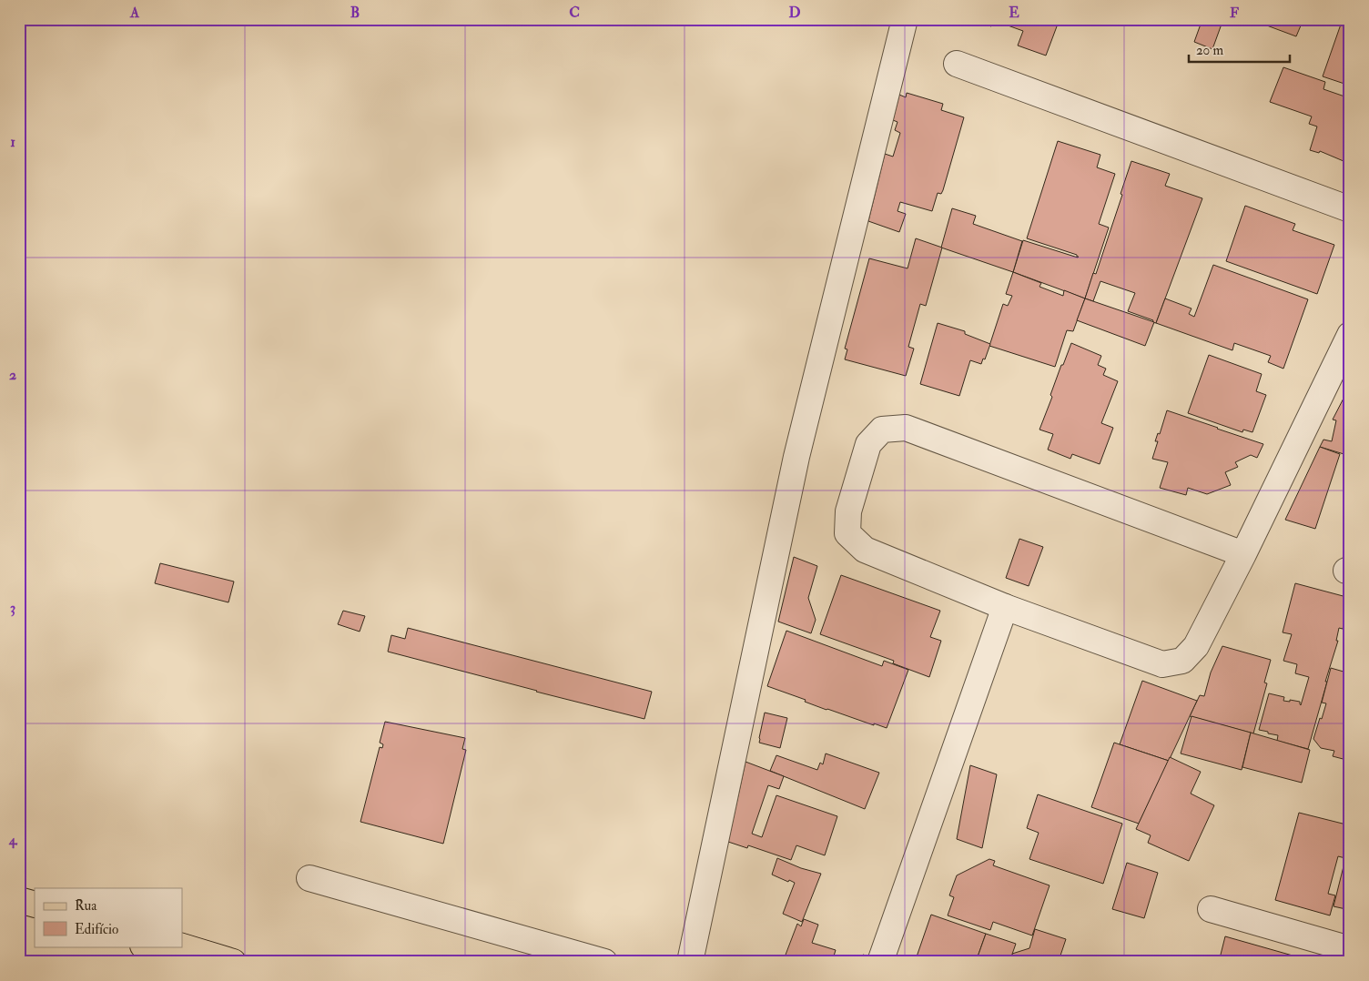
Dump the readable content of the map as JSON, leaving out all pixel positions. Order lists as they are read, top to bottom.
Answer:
{
  "legend": ["Rua", "Edifício"],
  "scale_bar": "20 m",
  "grid": {
    "columns": [
      "A",
      "B",
      "C",
      "D",
      "E",
      "F"
    ],
    "rows": [
      "1",
      "2",
      "3",
      "4"
    ]
  }
}
